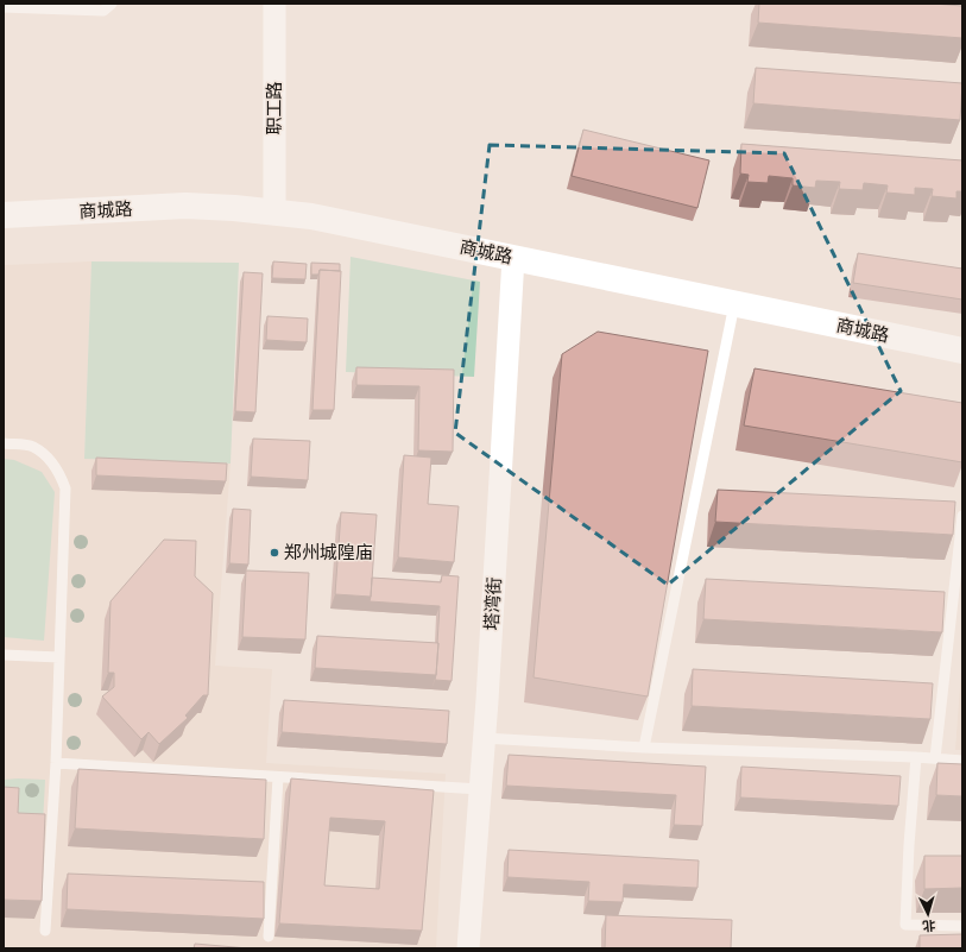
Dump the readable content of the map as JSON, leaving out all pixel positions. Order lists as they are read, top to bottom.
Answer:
{
  "streets": {
    "street": ["职工路", "商城路", "塔湾街"]
  },
  "crossings": [
    ["职工路", "商城路"],
    ["商城路", "塔湾街"]
  ],
  "places": ["郑州城隍庙"],
  "north": "bottom"
}
